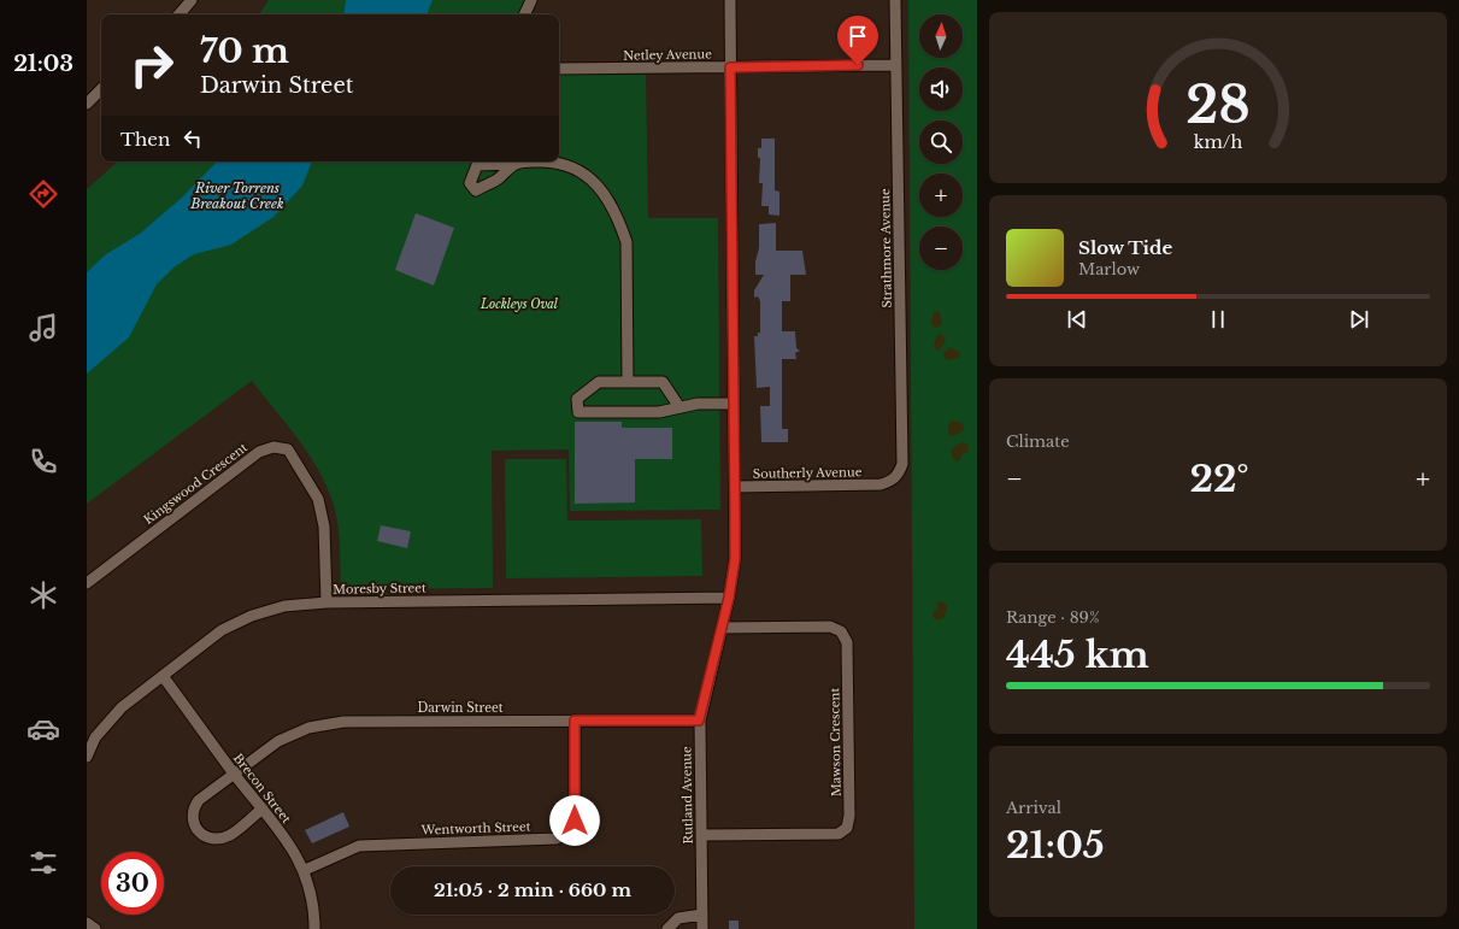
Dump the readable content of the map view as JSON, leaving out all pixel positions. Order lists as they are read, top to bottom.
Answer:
{
  "streets": {
    "street": [
      "Netley Avenue",
      "Strathmore Avenue",
      "Southerly Avenue",
      "Kingswood Crescent",
      "Moresby Street",
      "Darwin Street",
      "Mawson Crescent",
      "Brecon Street",
      "Rutland Avenue",
      "Wentworth Street"
    ]
  },
  "crossings": [
    ["Netley Avenue", "Strathmore Avenue"],
    ["Netley Avenue", "Rutland Avenue"],
    ["Strathmore Avenue", "Southerly Avenue"],
    ["Southerly Avenue", "Rutland Avenue"],
    ["Kingswood Crescent", "Moresby Street"],
    ["Moresby Street", "Brecon Street"],
    ["Moresby Street", "Rutland Avenue"],
    ["Darwin Street", "Brecon Street"],
    ["Darwin Street", "Rutland Avenue"],
    ["Darwin Street", "Wentworth Street"],
    ["Mawson Crescent", "Rutland Avenue"],
    ["Brecon Street", "Wentworth Street"]
  ],
  "water": ["River Torrens Breakout Creek"],
  "parks": ["Lockleys Oval"],
  "north": "top",
  "page": {
    "tabs": "21:03",
    "map_buttons": ["+", "−"],
    "turn": ["70 m", "Darwin Street"],
    "then": "Then",
    "song": ["Slow Tide", "Marlow"],
    "tile": [
      "Climate",
      ["Range · 89%", "445 km"],
      ["Arrival", "21:05"]
    ],
    "heat": ["−", "22°", "+"],
    "limit": "30",
    "trip": "21:05 · 2 min · 660 m",
    "gauge": ["28", "km/h"]
  }
}
